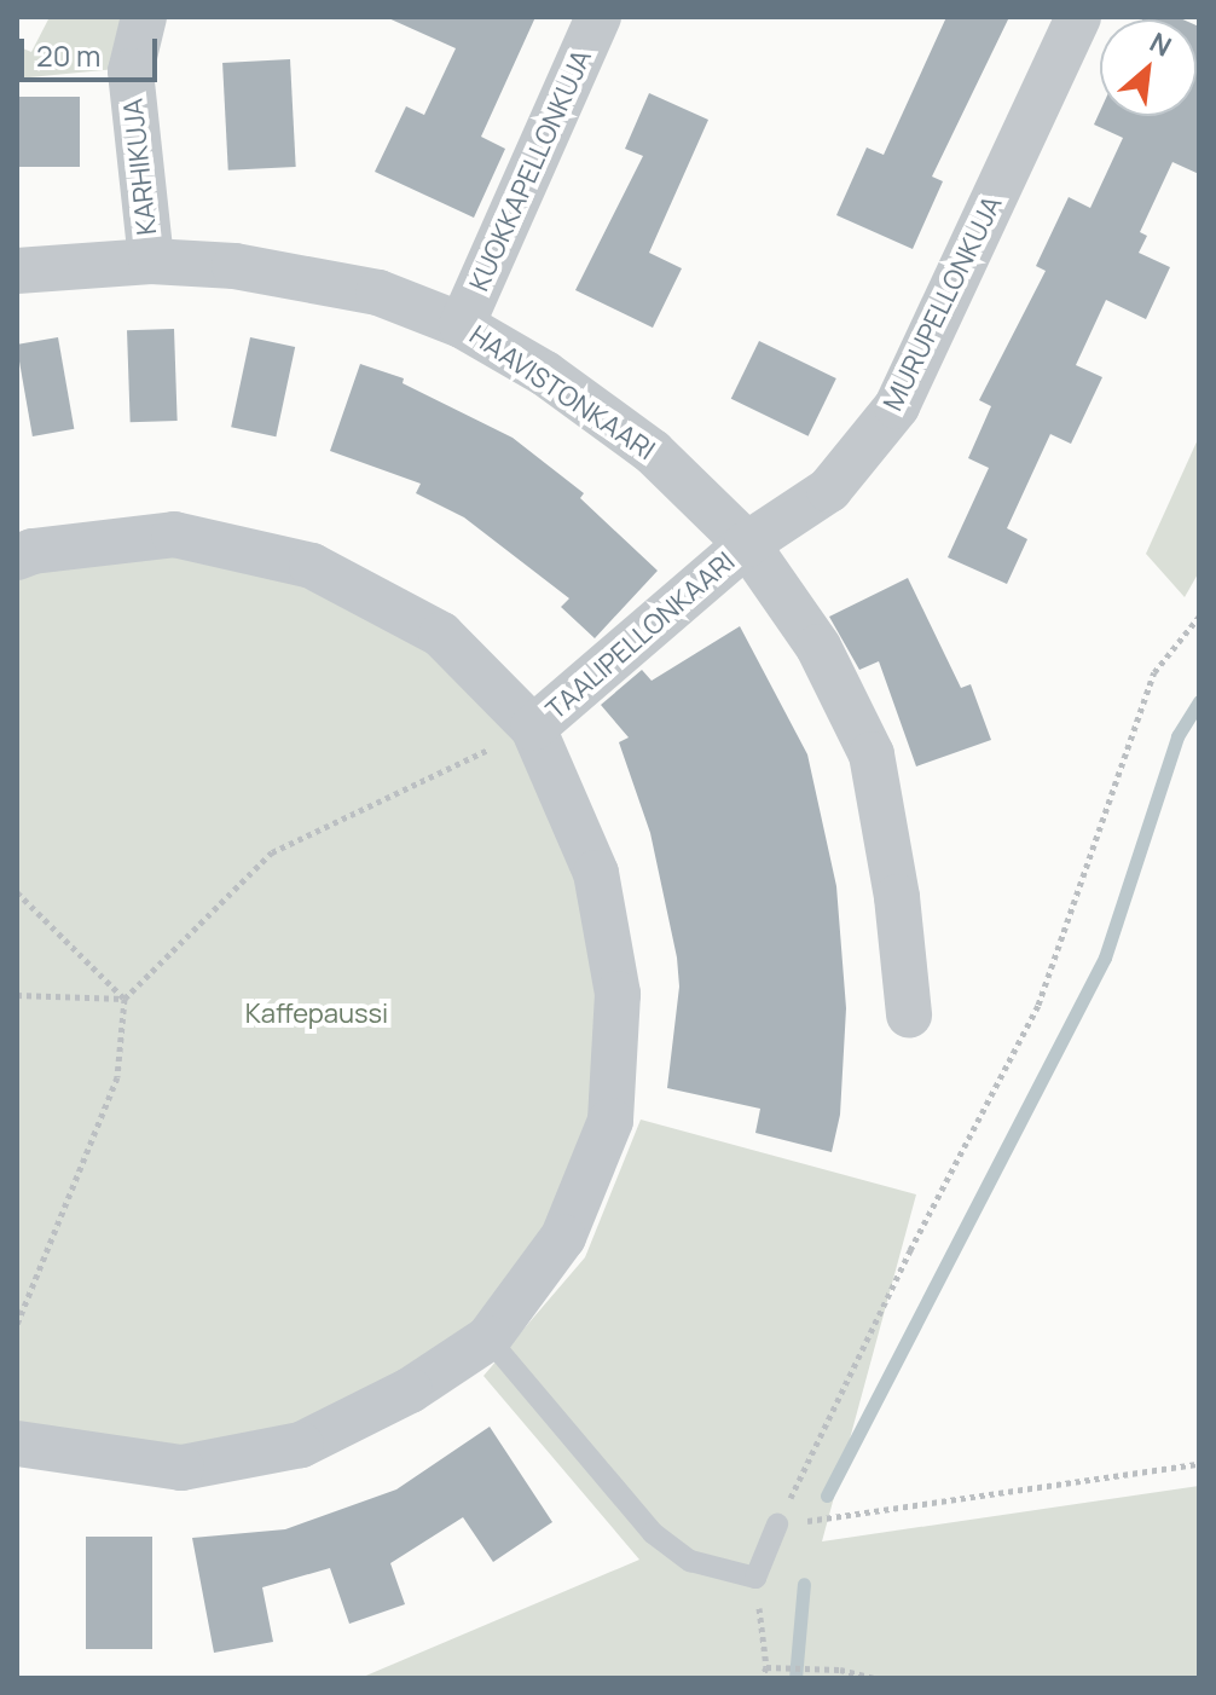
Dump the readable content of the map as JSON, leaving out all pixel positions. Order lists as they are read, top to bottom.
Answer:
{
  "streets": {
    "street": [
      "KARHIKUJA",
      "KUOKKAPELLONKUJA",
      "MURUPELLONKUJA",
      "HAAVISTONKAARI",
      "TAALIPELLONKAARI"
    ]
  },
  "crossings": [
    ["KARHIKUJA", "HAAVISTONKAARI"],
    ["KUOKKAPELLONKUJA", "HAAVISTONKAARI"],
    ["MURUPELLONKUJA", "HAAVISTONKAARI"],
    ["MURUPELLONKUJA", "TAALIPELLONKAARI"],
    ["HAAVISTONKAARI", "TAALIPELLONKAARI"]
  ],
  "parks": ["Kaffepaussi"],
  "scale_bar": "20 m",
  "north": "top right"
}
